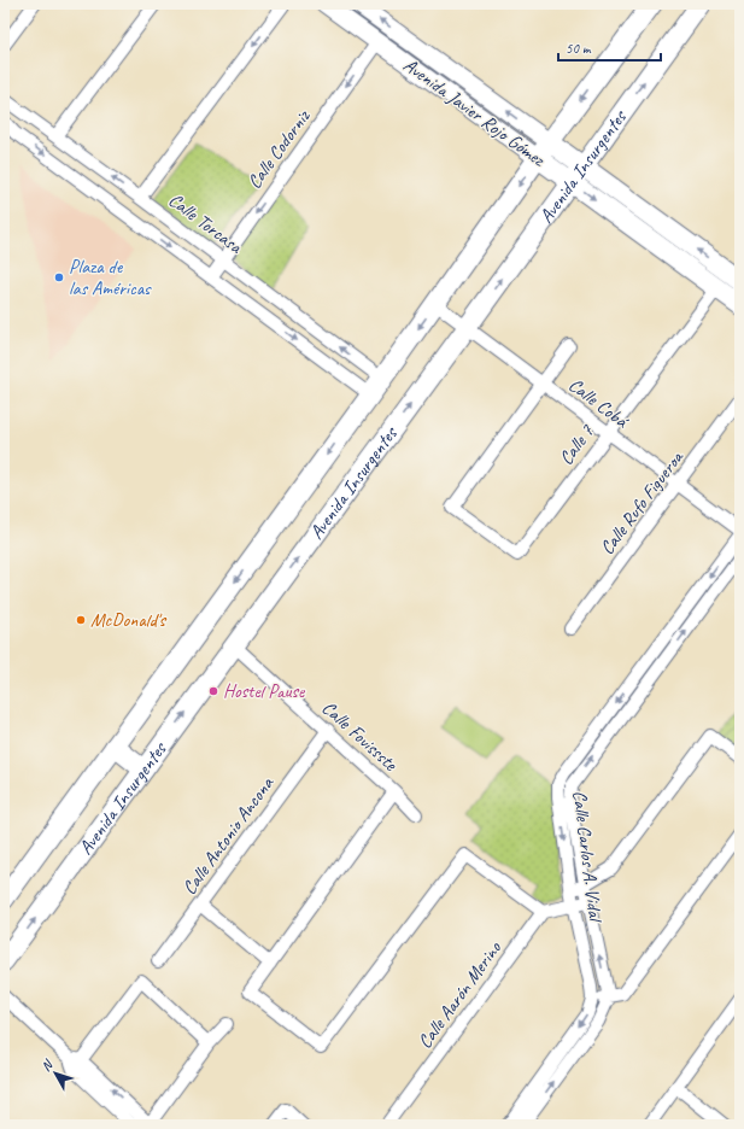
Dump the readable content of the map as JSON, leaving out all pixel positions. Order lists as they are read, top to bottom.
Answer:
{
  "streets": {
    "main road": ["Avenida Javier Rojo Gómez", "Avenida Insurgentes"],
    "street": [
      "Calle Codorniz",
      "Calle Torcasa",
      "Calle Cobá",
      "Calle 7",
      "Calle Rufo Figueroa",
      "Calle Fovissste",
      "Calle Antonio Ancona",
      "Calle Carlos A. Vidal",
      "Calle Aarón Merino"
    ]
  },
  "crossings": [
    ["Avenida Javier Rojo Gómez", "Calle Codorniz"],
    ["Avenida Javier Rojo Gómez", "Avenida Insurgentes"],
    ["Avenida Javier Rojo Gómez", "Calle 7"],
    ["Calle Codorniz", "Calle Torcasa"],
    ["Avenida Insurgentes", "Calle Torcasa"],
    ["Avenida Insurgentes", "Calle Cobá"],
    ["Avenida Insurgentes", "Calle Fovissste"],
    ["Calle Cobá", "Calle 7"],
    ["Calle Cobá", "Calle Rufo Figueroa"],
    ["Calle Cobá", "Calle Carlos A. Vidal"],
    ["Calle Fovissste", "Calle Antonio Ancona"]
  ],
  "places": ["Plaza de las Américas", "McDonald's", "Hostel Pause"],
  "scale_bar": "50 m",
  "north": "top left"
}
